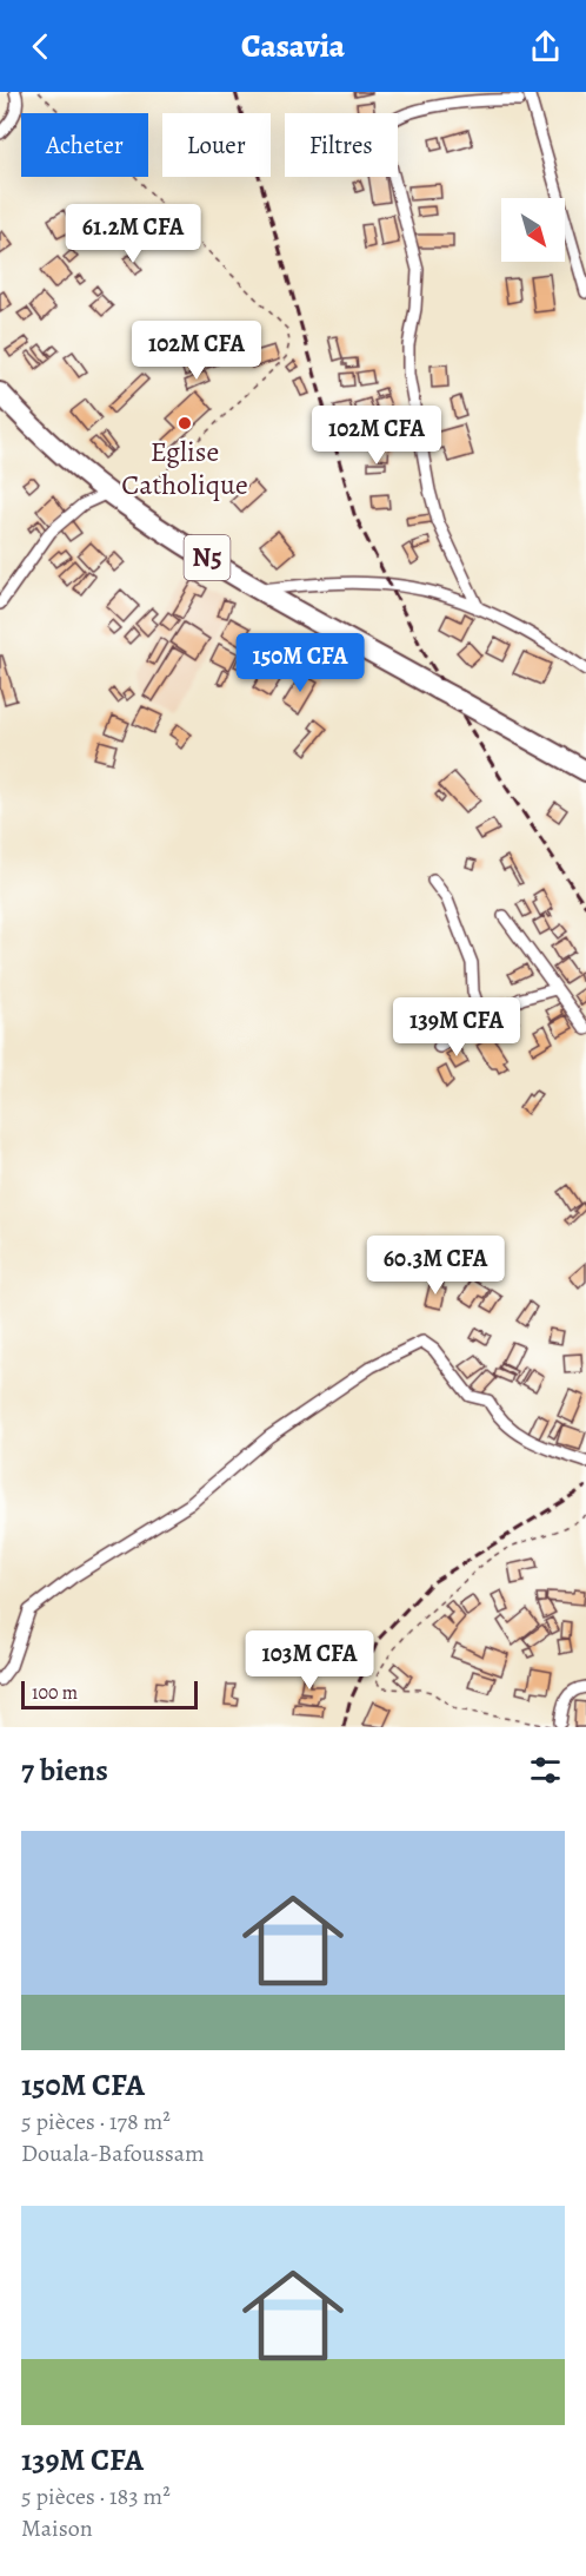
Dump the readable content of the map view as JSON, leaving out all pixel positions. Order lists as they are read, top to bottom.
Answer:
{
  "streets": {
    "highway": ["N5"]
  },
  "places": ["Eglise Catholique"],
  "scale_bar": "100 m",
  "north": "bottom right",
  "page": {
    "header": "Casavia",
    "chip": ["Acheter", "Louer", "Filtres"],
    "price": [
      "61.2M CFA",
      "102M CFA",
      "102M CFA",
      "150M CFA",
      "139M CFA",
      "60.3M CFA",
      "103M CFA"
    ],
    "scale": "100 m",
    "heading": "7 biens",
    "list": [
      {
        "name": "150M CFA",
        "note": "5 pièces · 178 m² · Douala-Bafoussam"
      },
      {
        "name": "139M CFA",
        "note": "5 pièces · 183 m² · Maison"
      }
    ]
  }
}
